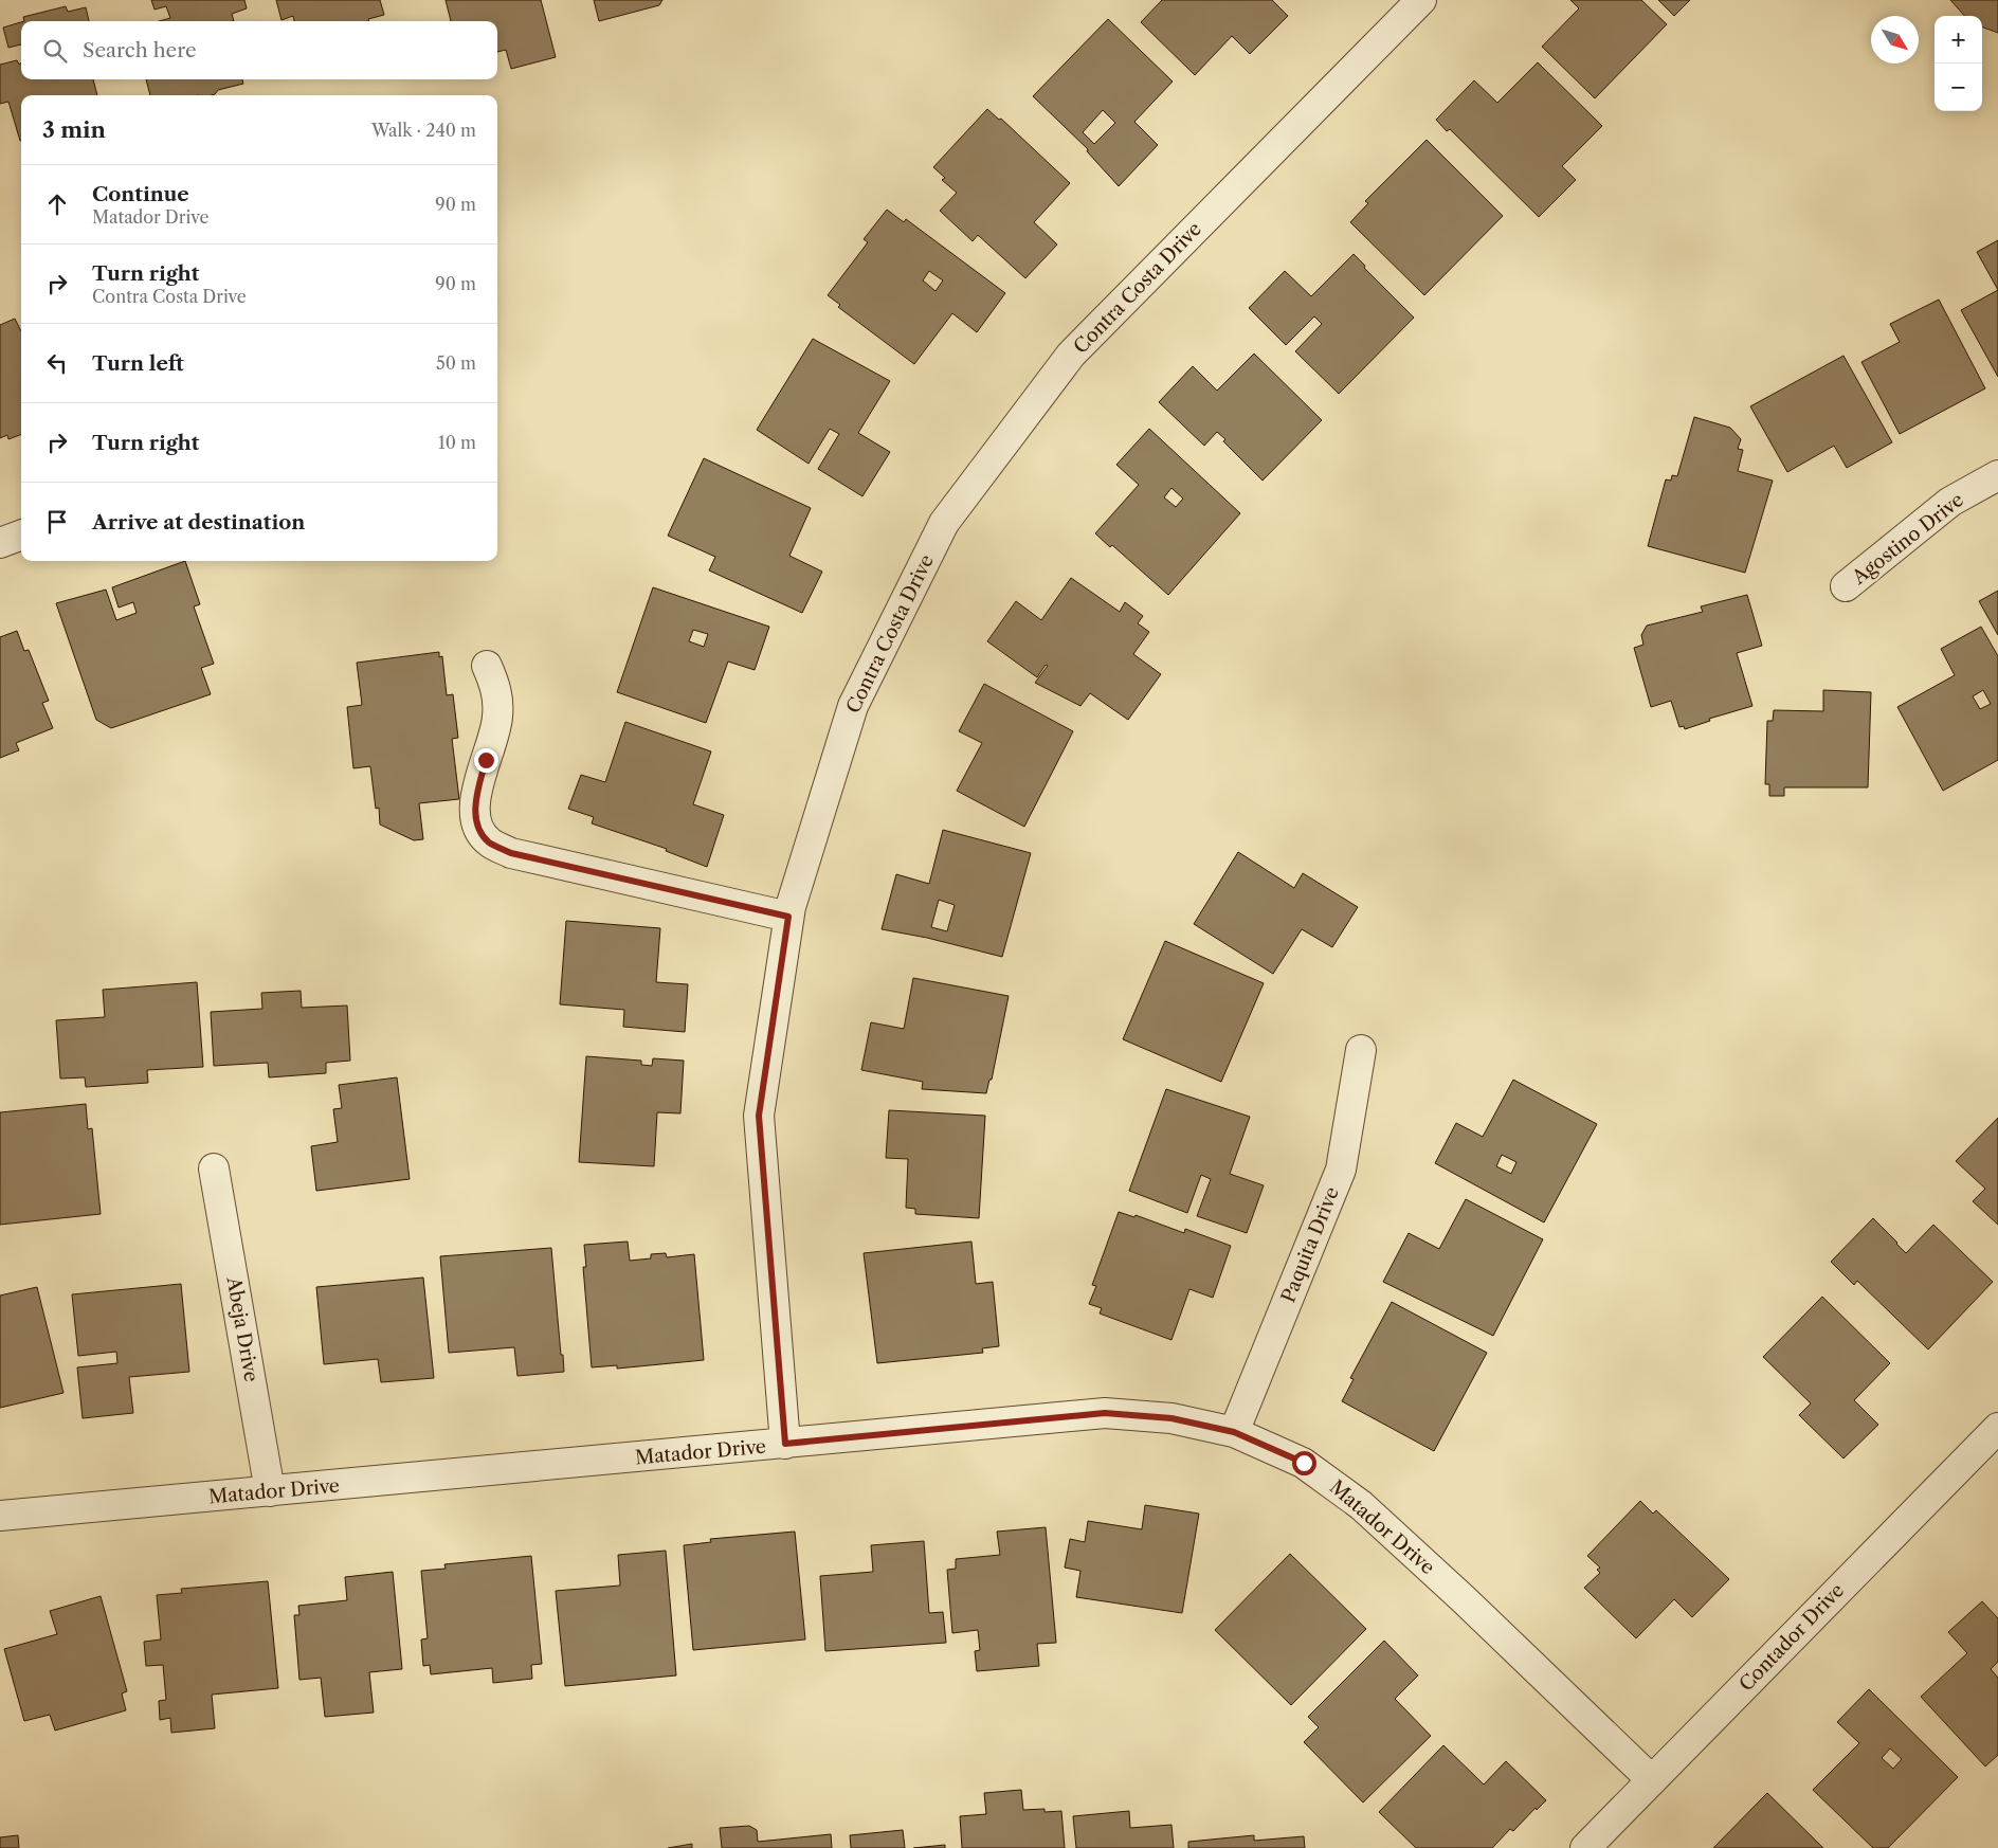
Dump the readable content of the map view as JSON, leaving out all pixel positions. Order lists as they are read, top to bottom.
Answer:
{
  "streets": {
    "street": [
      "Contra Costa Drive",
      "Agostino Drive",
      "Paquita Drive",
      "Abeja Drive",
      "Matador Drive",
      "Contador Drive"
    ]
  },
  "crossings": [
    ["Contra Costa Drive", "Matador Drive"],
    ["Paquita Drive", "Matador Drive"],
    ["Abeja Drive", "Matador Drive"],
    ["Matador Drive", "Contador Drive"]
  ],
  "north": "bottom right",
  "page": {
    "map_buttons": ["+", "−"],
    "search": "Search here",
    "heading": ["3 min", "Walk · 240 m"],
    "list": [
      ["Continue", "Matador Drive", "90 m"],
      ["Turn right", "Contra Costa Drive", "90 m"],
      ["Turn left", "50 m"],
      ["Turn right", "10 m"],
      "Arrive at destination"
    ]
  }
}
